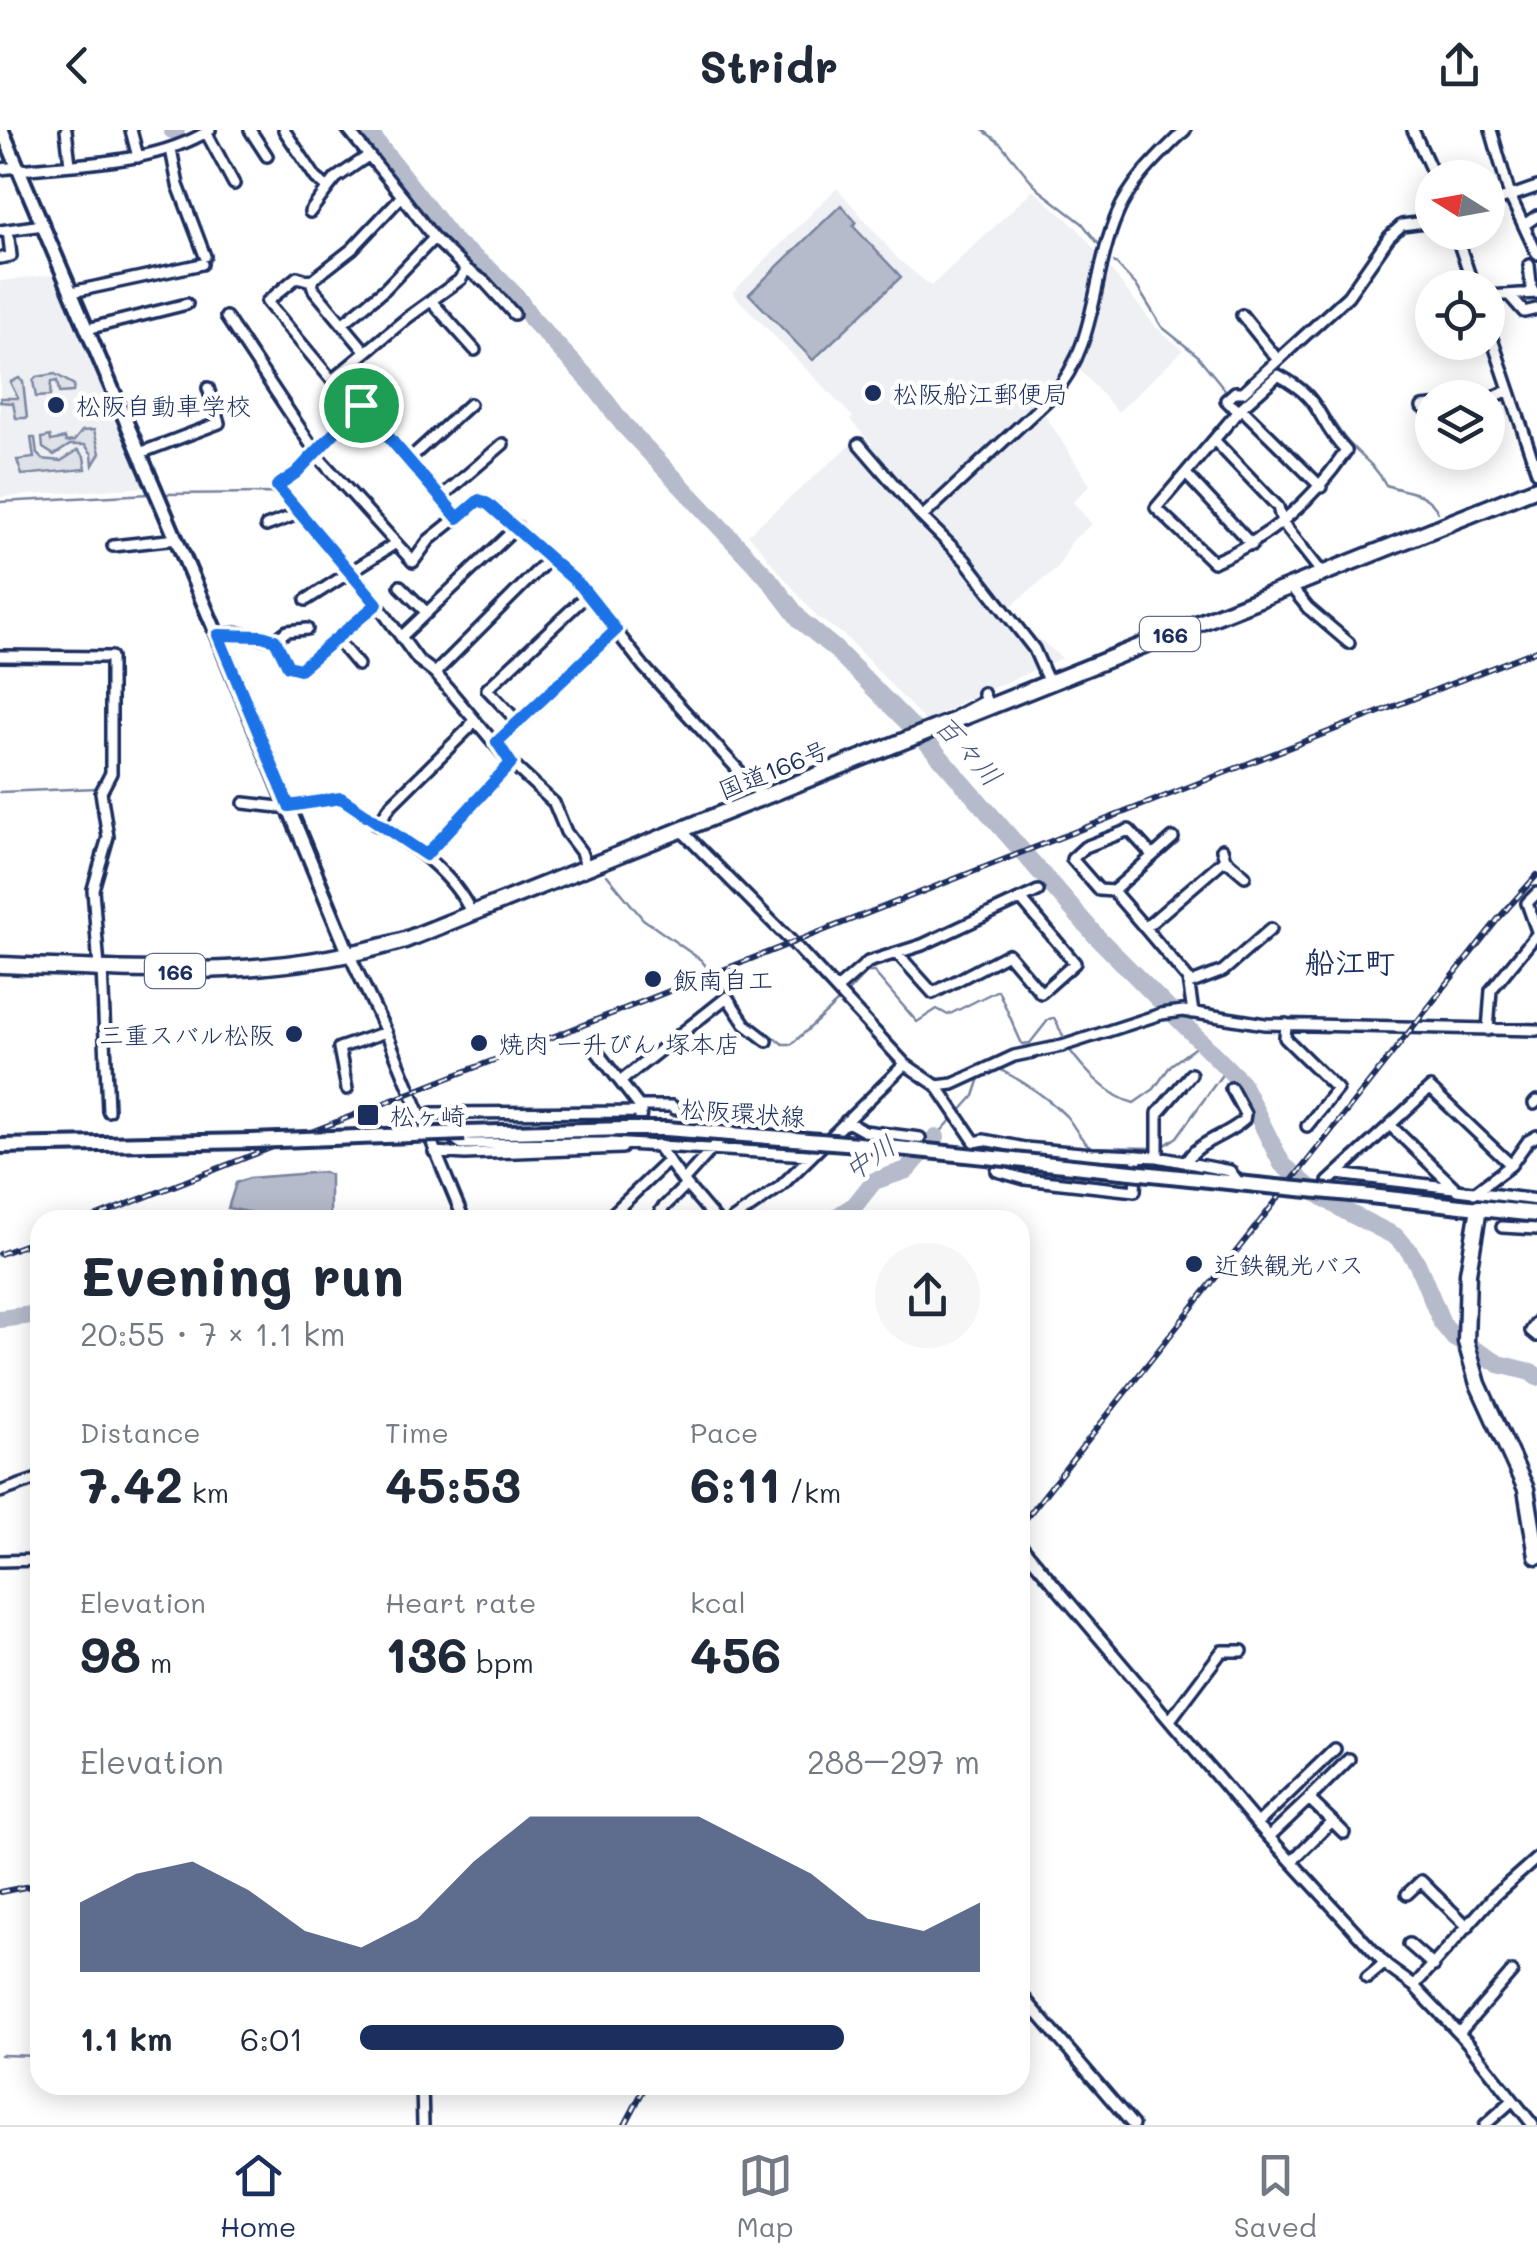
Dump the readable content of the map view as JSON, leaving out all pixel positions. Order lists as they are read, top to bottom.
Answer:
{
  "streets": {
    "main road": ["166", "国道166号", "松阪環状線"]
  },
  "districts": ["船江町"],
  "water": ["百々川", "中川"],
  "places": {
    "other": [
      "松阪船江郵便局",
      "松阪自動車学校",
      "飯南自工",
      "三重スバル松阪",
      "焼肉 一升びん 塚本店",
      "近鉄観光バス"
    ],
    "transit": ["松ヶ崎"]
  },
  "north": "left",
  "page": {
    "header": "Stridr",
    "heading": ["Evening run", "20:55 · 7 × 1.1 km"],
    "stats": [
      ["Distance", "7.42 km"],
      ["Time", "45:53"],
      ["Pace", "6:11 /km"],
      ["Elevation", "98 m"],
      ["Heart rate", "136 bpm"],
      ["kcal", "456"]
    ],
    "chart": ["Elevation", "288–297 m"],
    "list": [
      {
        "name": "1.1 km",
        "note": "6:01"
      }
    ],
    "tabs": ["Home", "Map", "Saved"]
  }
}
